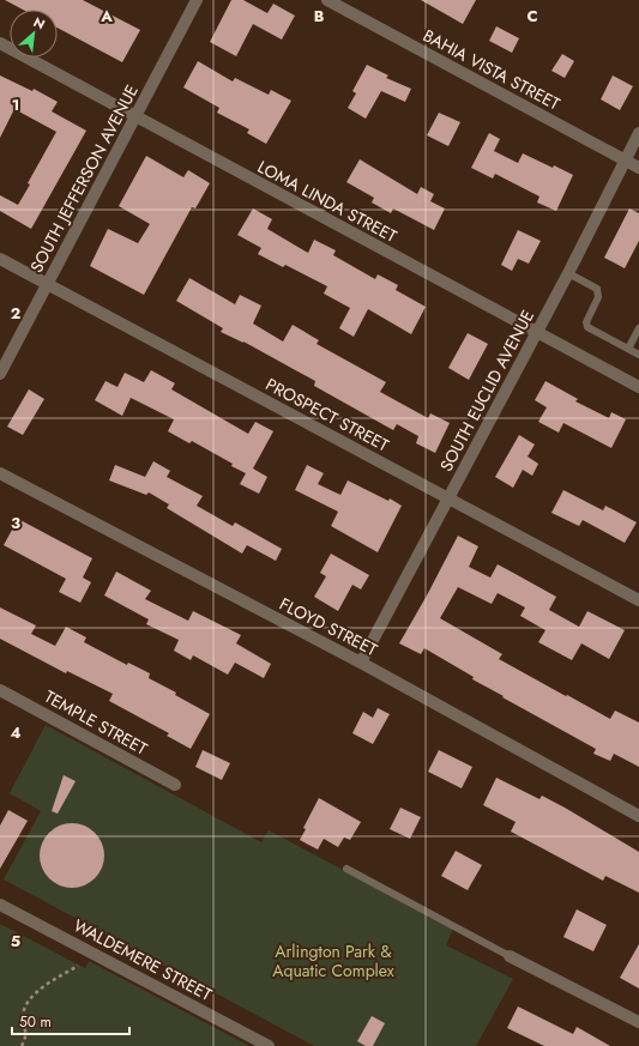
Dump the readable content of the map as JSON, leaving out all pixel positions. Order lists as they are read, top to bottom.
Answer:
{
  "streets": {
    "street": [
      "BAHIA VISTA STREET",
      "SOUTH JEFFERSON AVENUE",
      "LOMA LINDA STREET",
      "SOUTH EUCLID AVENUE",
      "PROSPECT STREET",
      "FLOYD STREET",
      "TEMPLE STREET",
      "WALDEMERE STREET"
    ]
  },
  "crossings": [
    ["BAHIA VISTA STREET", "SOUTH EUCLID AVENUE"],
    ["SOUTH JEFFERSON AVENUE", "LOMA LINDA STREET"],
    ["SOUTH JEFFERSON AVENUE", "PROSPECT STREET"],
    ["LOMA LINDA STREET", "SOUTH EUCLID AVENUE"],
    ["SOUTH EUCLID AVENUE", "PROSPECT STREET"],
    ["SOUTH EUCLID AVENUE", "FLOYD STREET"]
  ],
  "parks": ["Arlington Park & Aquatic Complex"],
  "scale_bar": "50 m",
  "north": "top right",
  "grid": {
    "columns": ["A", "B", "C"],
    "rows": [
      "1",
      "2",
      "3",
      "4",
      "5"
    ]
  }
}
